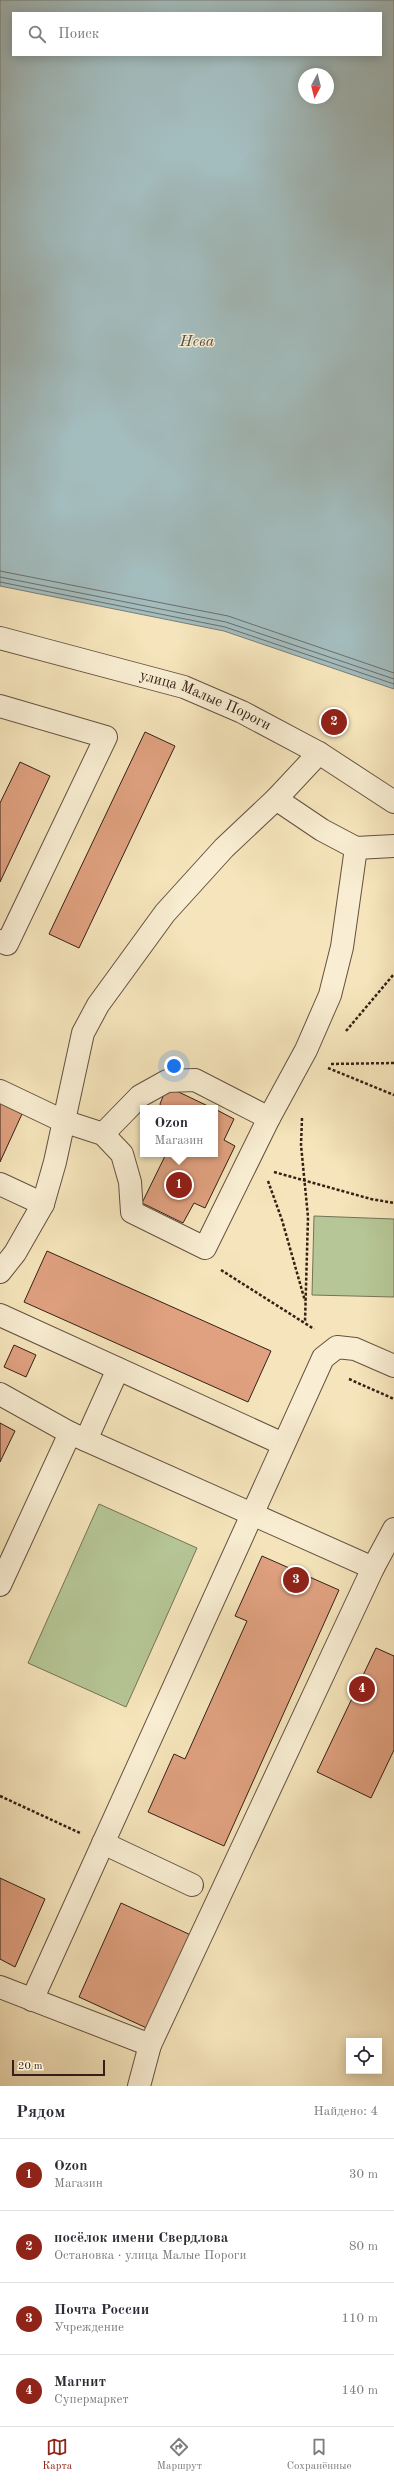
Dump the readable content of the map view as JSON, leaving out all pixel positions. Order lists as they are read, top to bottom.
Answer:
{
  "streets": {
    "street": ["улица Малые Пороги"]
  },
  "water": ["Нева"],
  "scale_bar": "20 m",
  "north": "bottom",
  "page": {
    "search": "Поиск",
    "pins": [
      "2",
      "1",
      "3",
      "4"
    ],
    "popup": ["Ozon", "Магазин"],
    "scale": "20 m",
    "heading": ["Рядом", "Найдено: 4"],
    "list": [
      {
        "mark": "1",
        "name": "Ozon",
        "note": "Магазин",
        "value": "30 m"
      },
      {
        "mark": "2",
        "name": "посёлок имени Свердлова",
        "note": "Остановка · улица Малые Пороги",
        "value": "80 m"
      },
      {
        "mark": "3",
        "name": "Почта России",
        "note": "Учреждение",
        "value": "110 m"
      },
      {
        "mark": "4",
        "name": "Магнит",
        "note": "Супермаркет",
        "value": "140 m"
      }
    ],
    "nav": ["Карта", "Маршрут", "Сохранённые"]
  }
}
